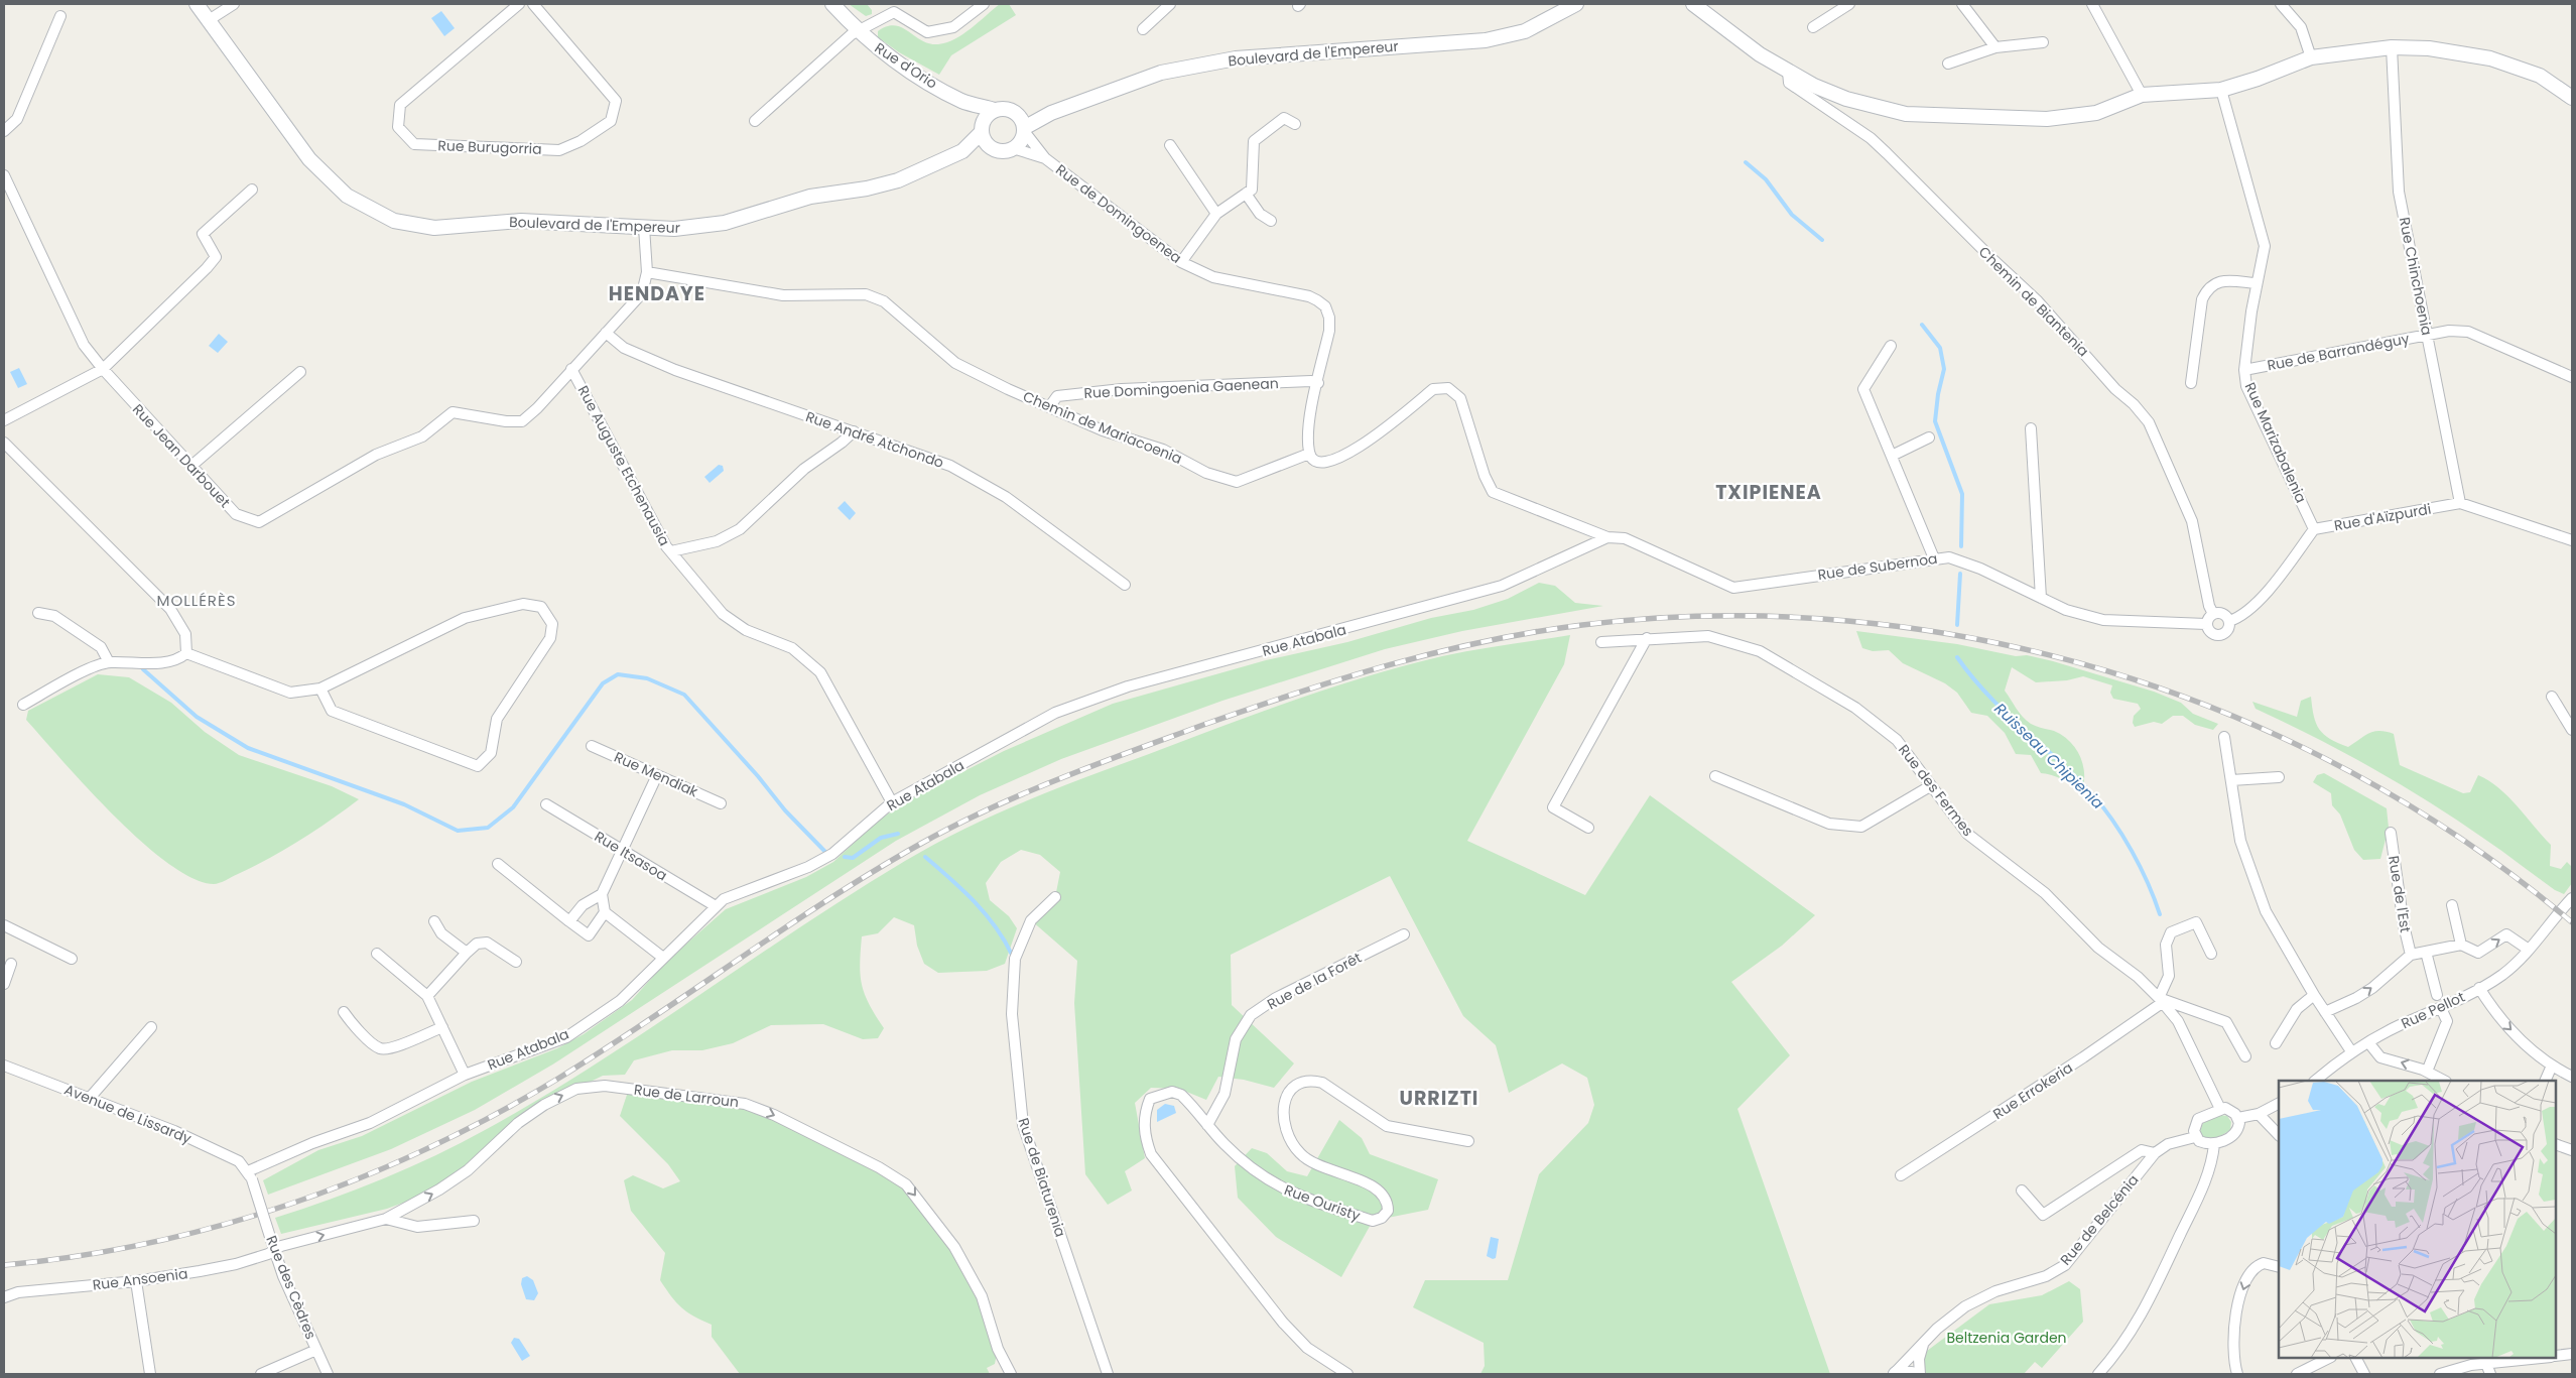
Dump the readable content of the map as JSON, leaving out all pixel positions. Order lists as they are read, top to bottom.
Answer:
{
  "streets": {
    "main road": ["Boulevard de l'Empereur", "Rue d'Orio"],
    "street": [
      "Rue Burugorria",
      "Rue de Domingoenea",
      "Rue Chinchoenia",
      "Chemin de Biantenia",
      "Rue de Barrandéguy",
      "Rue Domingoenia Gaenean",
      "Chemin de Mariacoenia",
      "Rue André Atchondo",
      "Rue Marizabalenia",
      "Rue Jean Darbouet",
      "Rue Auguste Etchenausia",
      "Rue d'Aïzpurdi",
      "Rue de Subernoa",
      "Rue Atabala",
      "Rue Mendiak",
      "Rue des Fermes",
      "Rue Itsasoa",
      "Rue de l'Est",
      "Rue de la Forêt",
      "Rue Pellot",
      "Rue Errokeria",
      "Rue de Larroun",
      "Avenue de Lissardy",
      "Rue de Biaturenia",
      "Rue Ouristy",
      "Rue de Belcénia",
      "Rue Ansoenia",
      "Rue des Cèdres"
    ]
  },
  "crossings": [
    ["Boulevard de l'Empereur", "Rue d'Orio"],
    ["Boulevard de l'Empereur", "Rue de Domingoenea"],
    ["Rue d'Orio", "Rue de Domingoenea"],
    ["Rue de Domingoenea", "Rue Domingoenia Gaenean"],
    ["Rue de Domingoenea", "Chemin de Mariacoenia"],
    ["Rue Chinchoenia", "Rue de Barrandéguy"],
    ["Rue Chinchoenia", "Rue d'Aïzpurdi"],
    ["Chemin de Biantenia", "Rue d'Aïzpurdi"],
    ["Chemin de Biantenia", "Rue de Subernoa"],
    ["Rue de Barrandéguy", "Rue Marizabalenia"],
    ["Rue Domingoenia Gaenean", "Chemin de Mariacoenia"],
    ["Rue Marizabalenia", "Rue d'Aïzpurdi"],
    ["Rue Jean Darbouet", "Rue Auguste Etchenausia"],
    ["Rue Auguste Etchenausia", "Rue Atabala"],
    ["Rue d'Aïzpurdi", "Rue de Subernoa"],
    ["Rue de Subernoa", "Rue Atabala"],
    ["Rue Atabala", "Rue Itsasoa"],
    ["Rue Atabala", "Avenue de Lissardy"],
    ["Rue Atabala", "Rue des Cèdres"],
    ["Rue des Fermes", "Rue Errokeria"],
    ["Rue des Fermes", "Rue de Belcénia"],
    ["Rue de la Forêt", "Rue Ouristy"],
    ["Rue de Larroun", "Rue Ansoenia"],
    ["Rue de Larroun", "Rue des Cèdres"],
    ["Avenue de Lissardy", "Rue des Cèdres"],
    ["Rue Ansoenia", "Rue des Cèdres"]
  ],
  "one_way": ["Rue de Larroun"],
  "districts": [
    "HENDAYE",
    "TXIPIENEA",
    "MOLLÉRÈS",
    "URRIZTI"
  ],
  "water": ["Ruisseau Chipienia"],
  "parks": ["Beltzenia Garden"]
}
